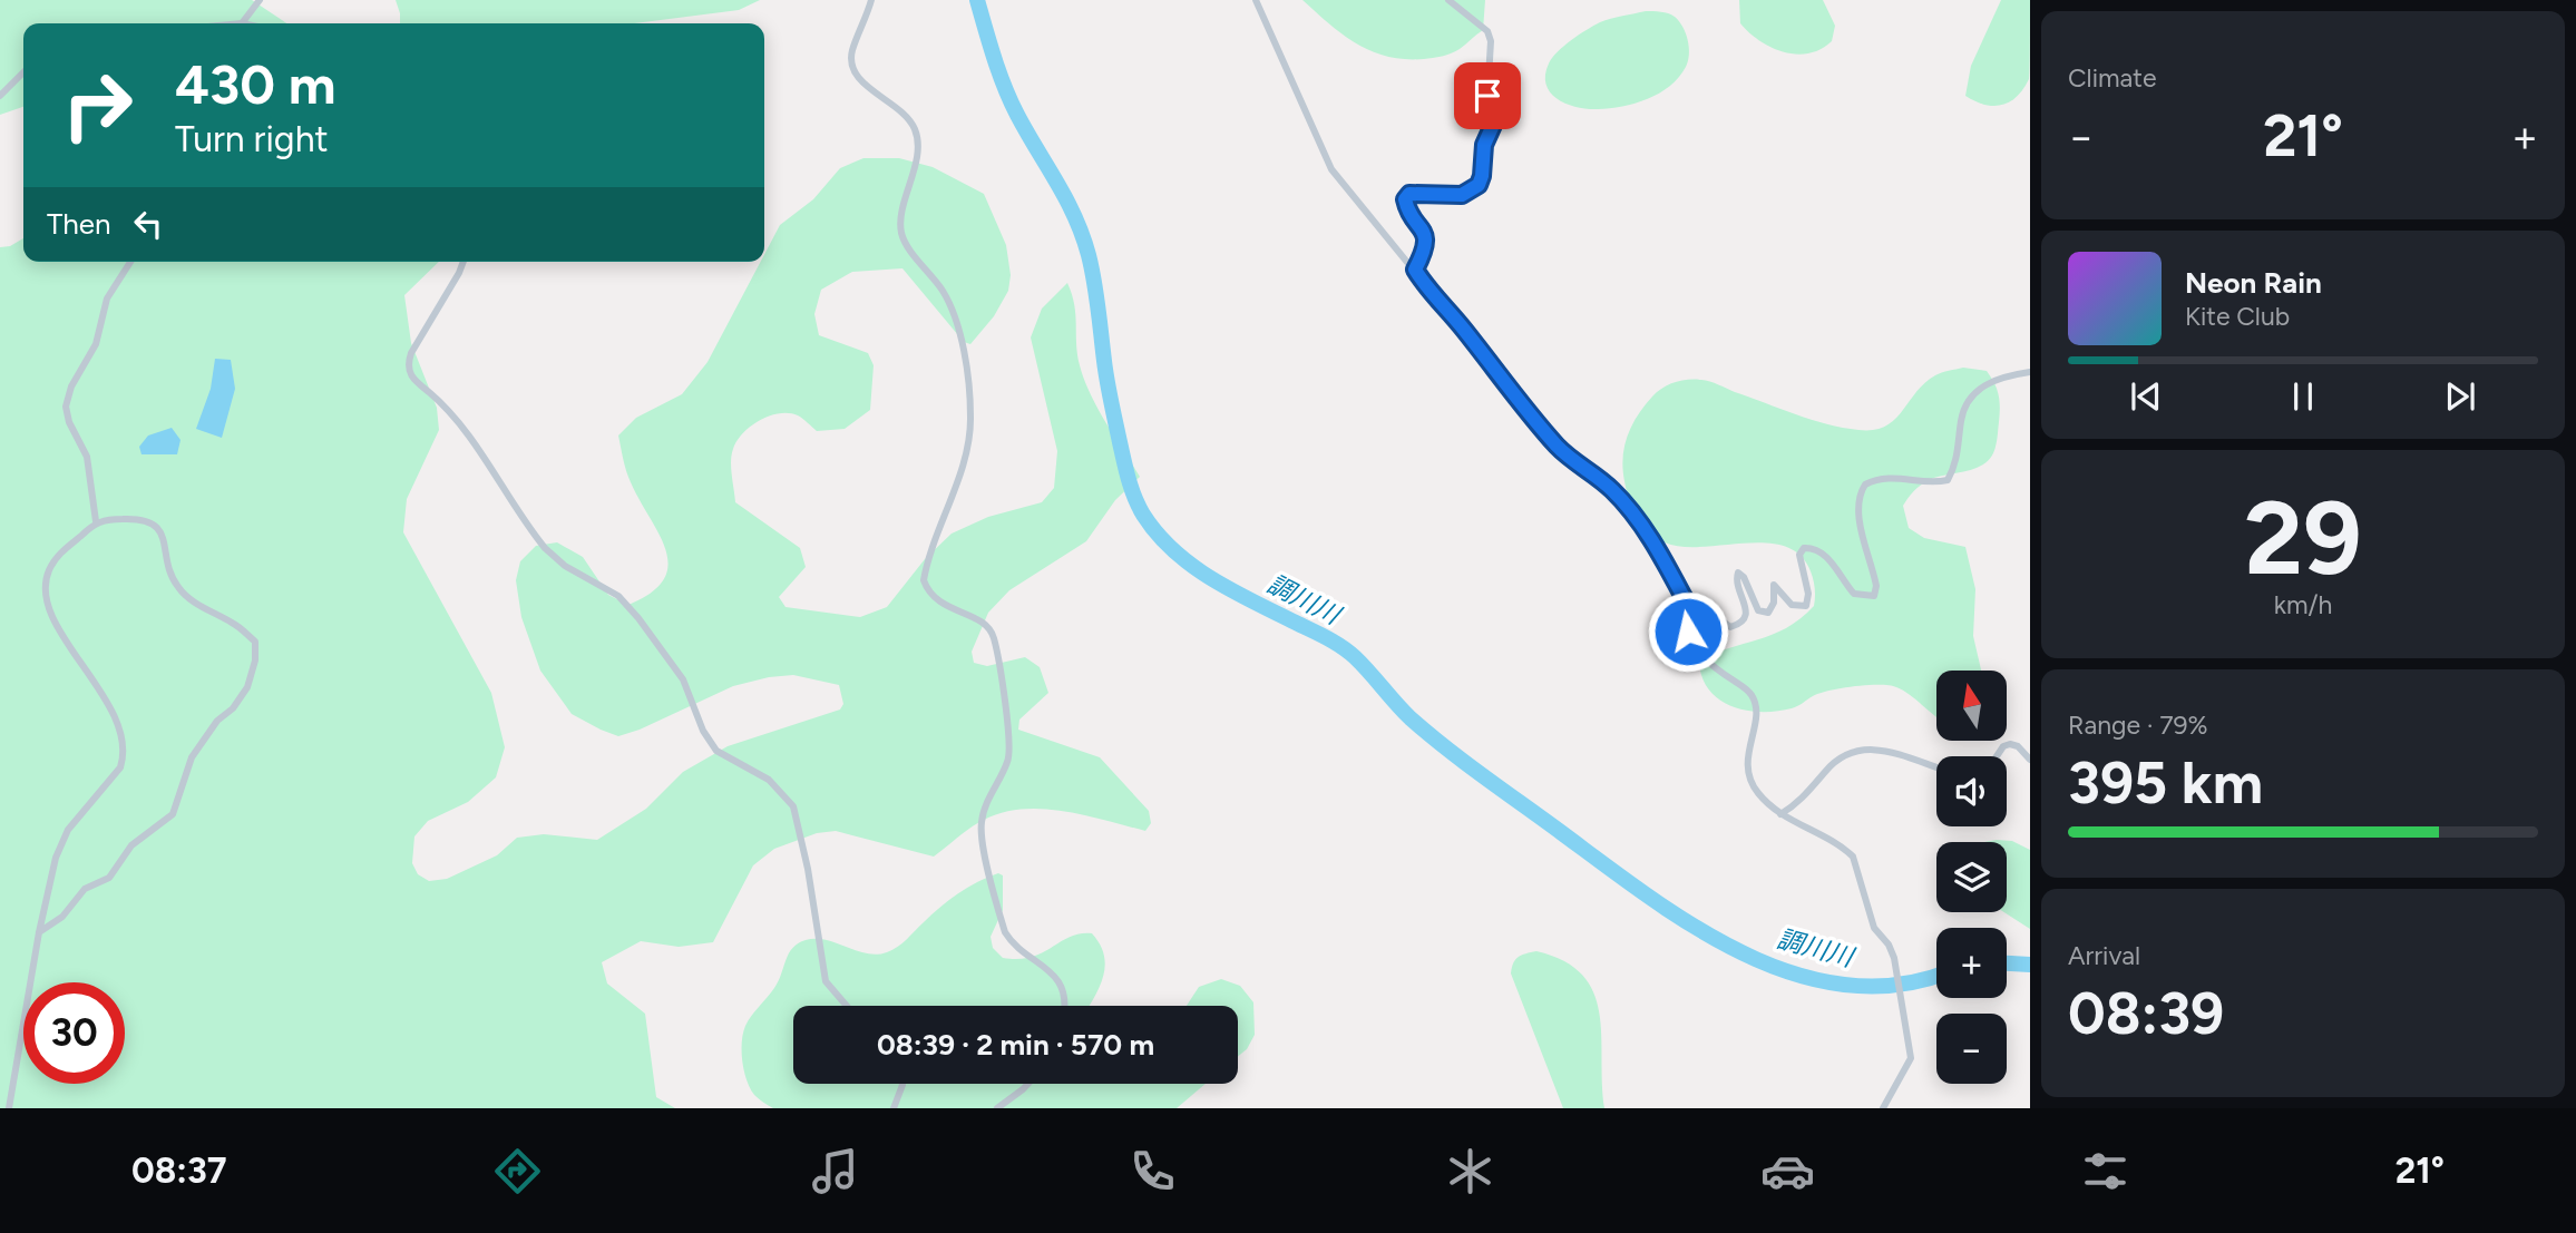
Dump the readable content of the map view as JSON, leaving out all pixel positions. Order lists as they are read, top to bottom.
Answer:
{
  "water": ["調川川"],
  "north": "top",
  "page": {
    "tile": [
      "Climate",
      ["29", "km/h"],
      ["Range · 79%", "395 km"],
      ["Arrival", "08:39"]
    ],
    "turn": ["430 m", "Turn right"],
    "heat": ["−", "21°", "+"],
    "then": "Then",
    "song": ["Neon Rain", "Kite Club"],
    "map_buttons": ["+", "−"],
    "limit": "30",
    "trip": "08:39 · 2 min · 570 m",
    "tabs": ["08:37", "21°"]
  }
}
